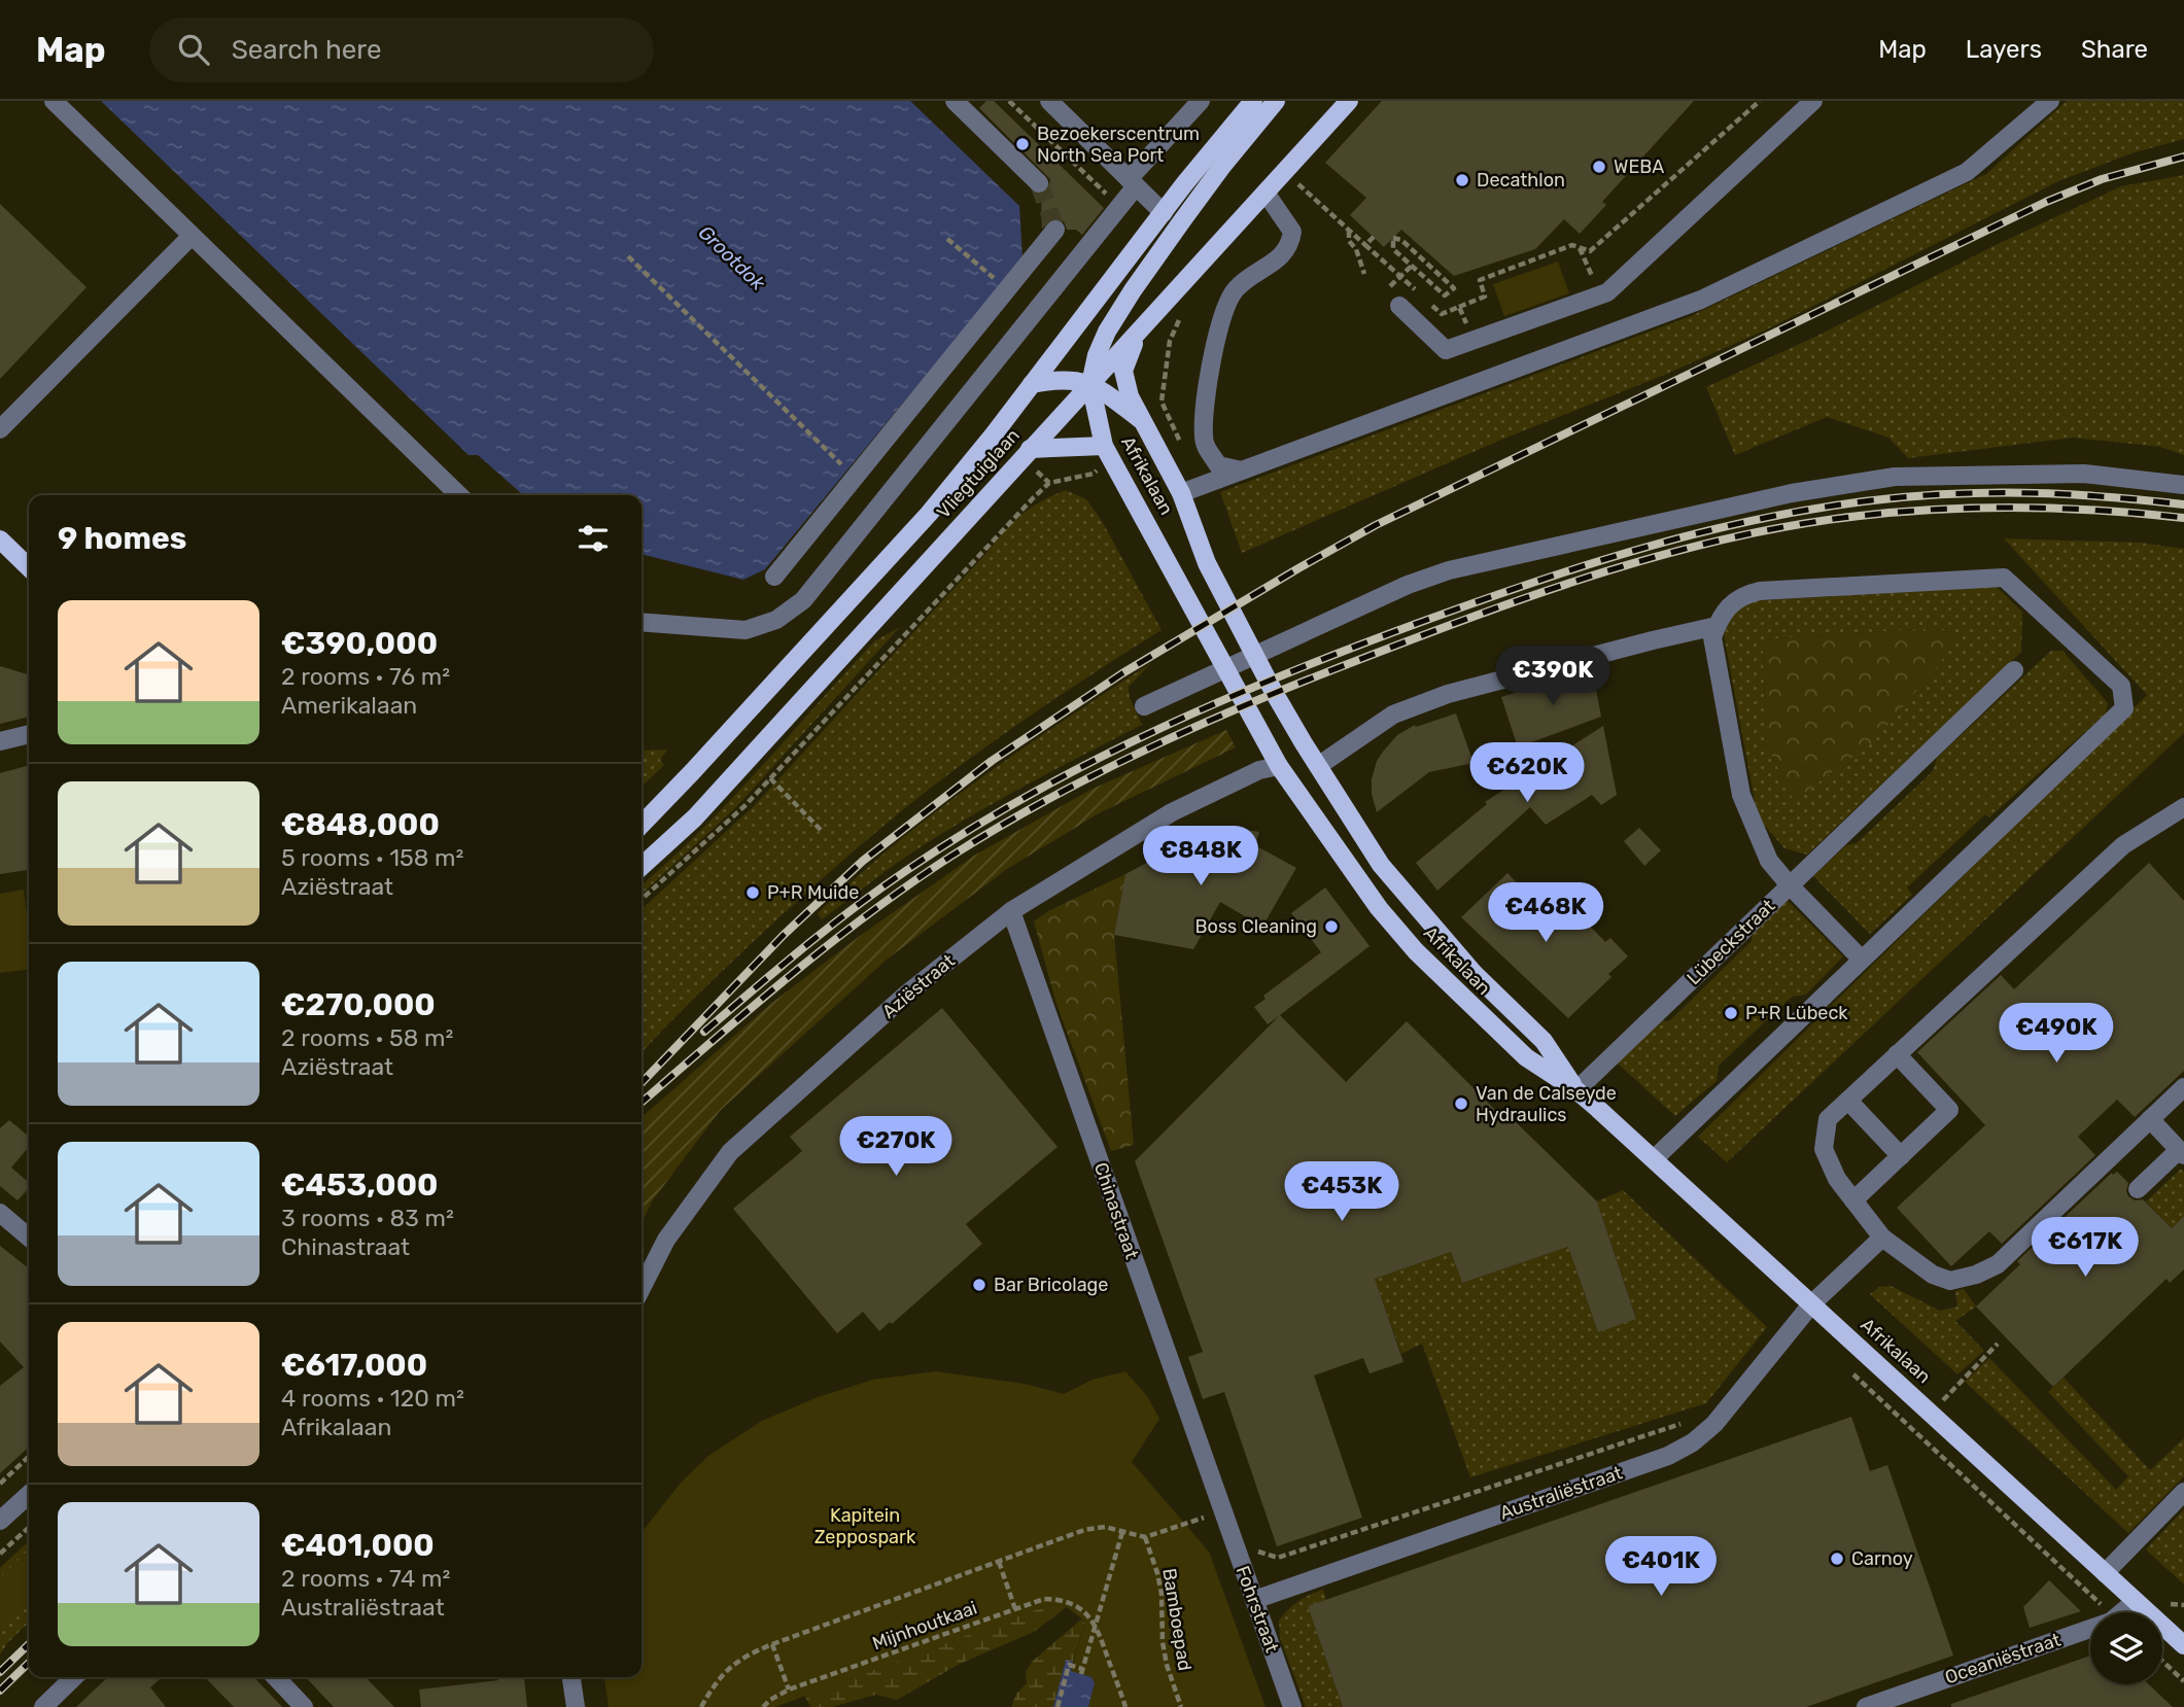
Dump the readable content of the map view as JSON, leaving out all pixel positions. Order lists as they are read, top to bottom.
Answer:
{
  "streets": {
    "main road": ["Vliegtuiglaan", "Afrikalaan"],
    "street": [
      "Lübeckstraat",
      "Aziëstraat",
      "Chinastraat",
      "Australiëstraat",
      "Fohrstraat",
      "Oceaniëstraat"
    ],
    "path": ["Bamboepad", "Mijnhoutkaai"]
  },
  "crossings": [
    ["Vliegtuiglaan", "Afrikalaan"],
    ["Afrikalaan", "Lübeckstraat"],
    ["Afrikalaan", "Aziëstraat"],
    ["Afrikalaan", "Australiëstraat"],
    ["Afrikalaan", "Oceaniëstraat"],
    ["Aziëstraat", "Chinastraat"],
    ["Chinastraat", "Fohrstraat"],
    ["Australiëstraat", "Fohrstraat"]
  ],
  "water": ["Grootdok"],
  "parks": ["Kapitein Zeppospark"],
  "places": [
    "Bezoekerscentrum North Sea Port",
    "WEBA",
    "Decathlon",
    "P+R Muide",
    "Boss Cleaning",
    "P+R Lübeck",
    "Van de Calseyde Hydraulics",
    "Bar Bricolage",
    "Carnoy"
  ],
  "page": {
    "header": "Map",
    "search": "Search here",
    "nav": ["Map", "Layers", "Share"],
    "heading": "9 homes",
    "list": [
      {
        "name": "€390,000",
        "note": "2 rooms · 76 m² · Amerikalaan"
      },
      {
        "name": "€848,000",
        "note": "5 rooms · 158 m² · Aziëstraat"
      },
      {
        "name": "€270,000",
        "note": "2 rooms · 58 m² · Aziëstraat"
      },
      {
        "name": "€453,000",
        "note": "3 rooms · 83 m² · Chinastraat"
      },
      {
        "name": "€617,000",
        "note": "4 rooms · 120 m² · Afrikalaan"
      },
      {
        "name": "€401,000",
        "note": "2 rooms · 74 m² · Australiëstraat"
      }
    ],
    "price": [
      "€390K",
      "€620K",
      "€848K",
      "€468K",
      "€490K",
      "€270K",
      "€453K",
      "€617K",
      "€401K"
    ]
  }
}
